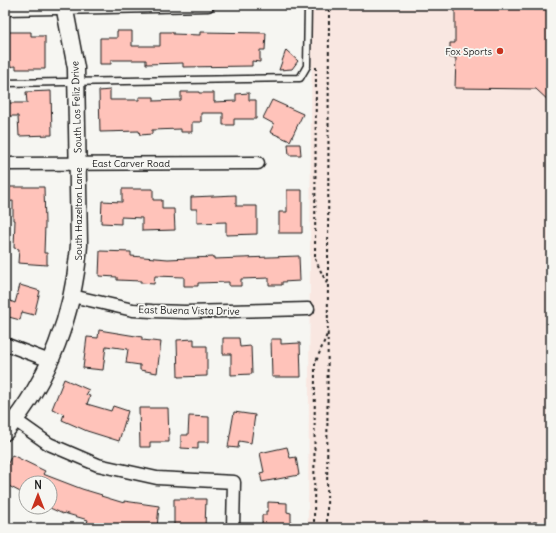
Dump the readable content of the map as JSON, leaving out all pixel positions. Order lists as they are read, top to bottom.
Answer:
{
  "streets": {
    "street": [
      "South Los Feliz Drive",
      "East Carver Road",
      "South Hazelton Lane",
      "East Buena Vista Drive"
    ]
  },
  "crossings": [
    ["South Los Feliz Drive", "East Carver Road"],
    ["South Los Feliz Drive", "South Hazelton Lane"],
    ["East Carver Road", "South Hazelton Lane"],
    ["South Hazelton Lane", "East Buena Vista Drive"]
  ],
  "places": ["Fox Sports"],
  "north": "top"
}
